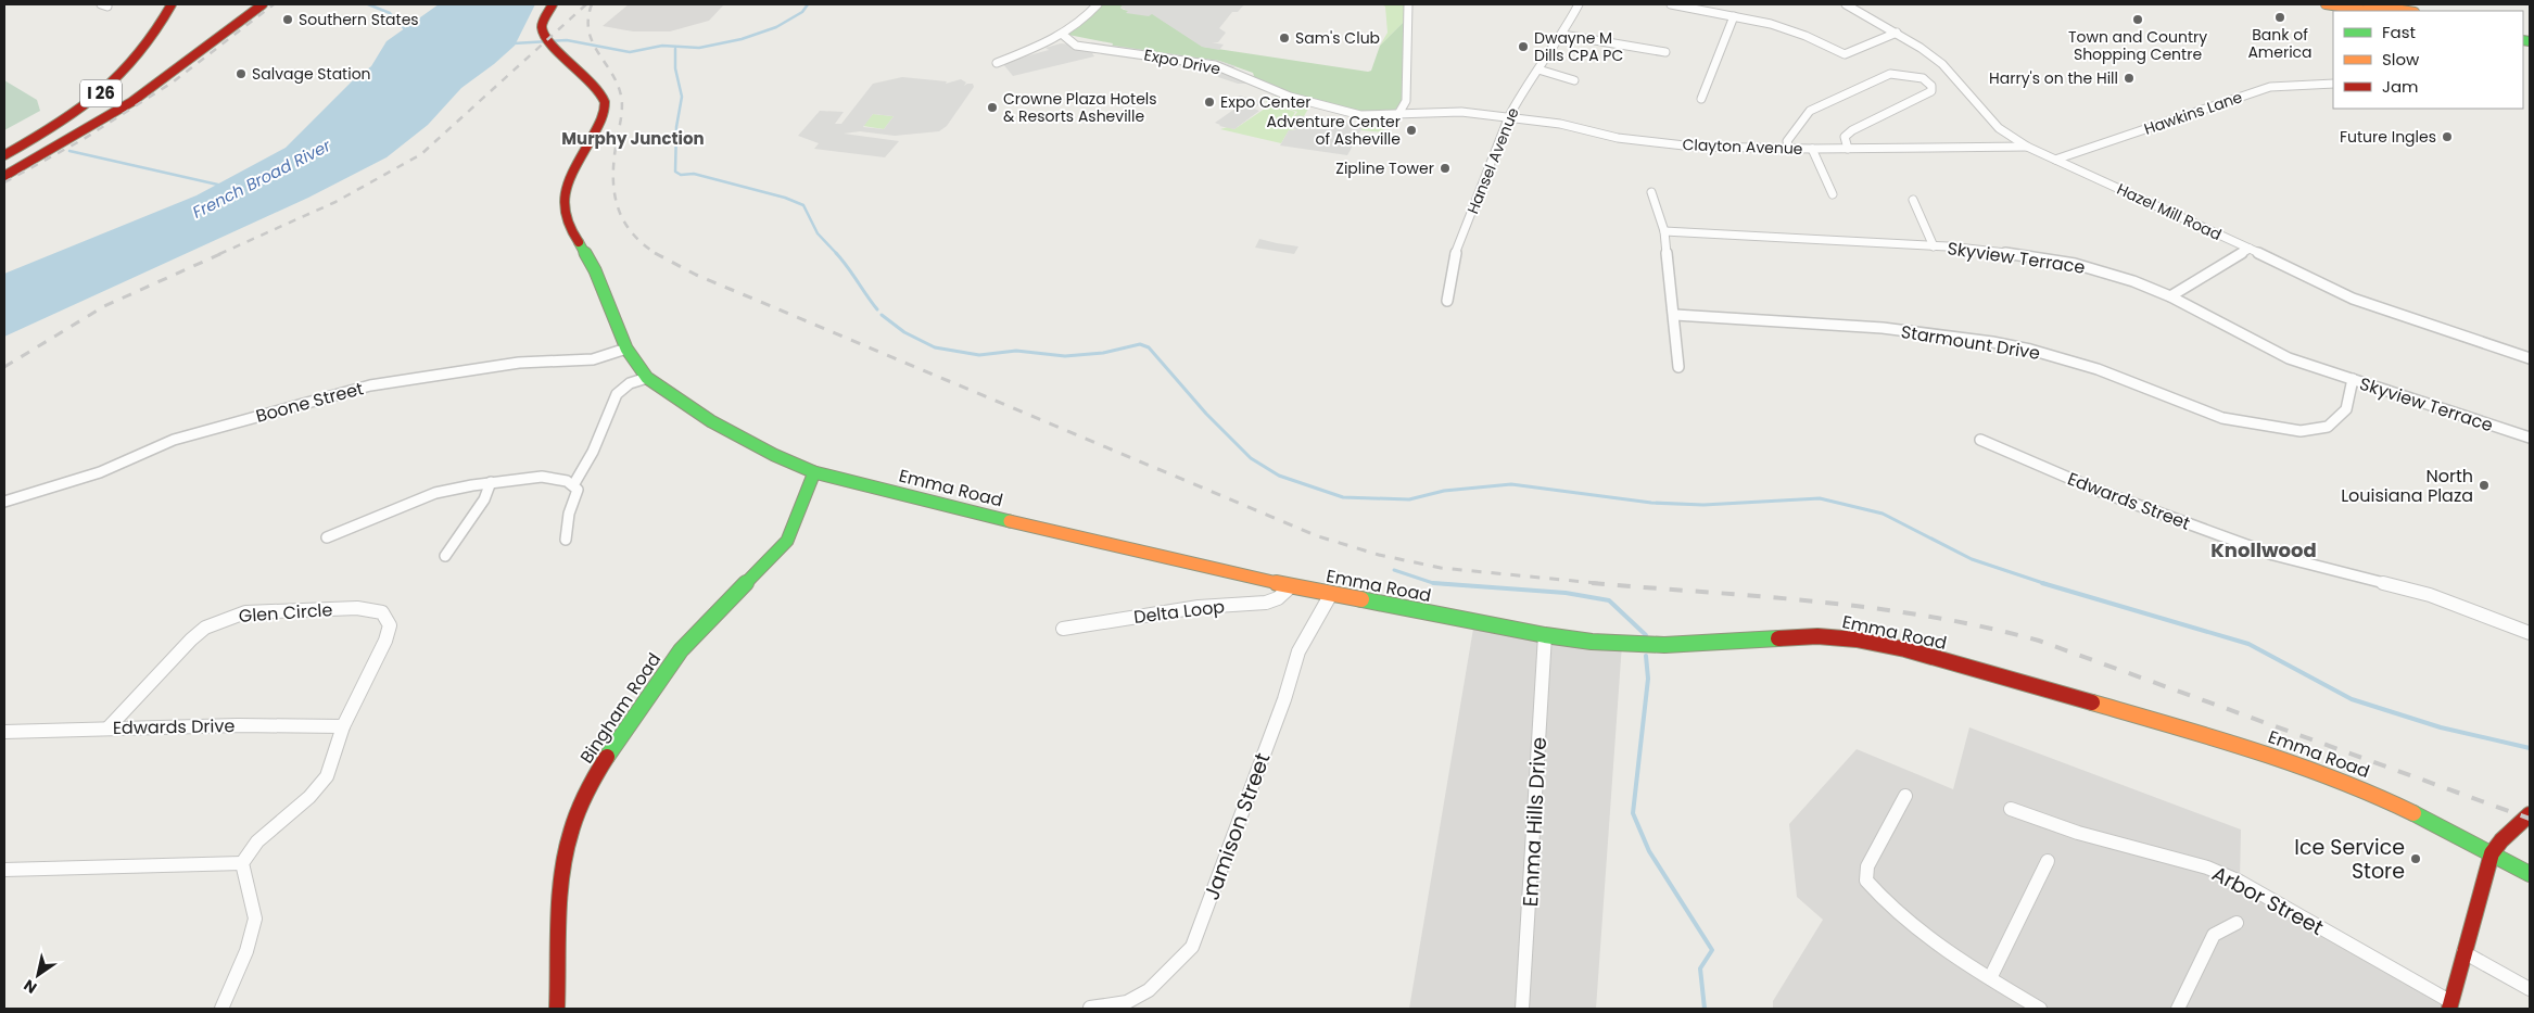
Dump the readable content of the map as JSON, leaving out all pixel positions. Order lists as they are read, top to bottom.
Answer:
{
  "streets": {
    "main road": ["I 26", "Emma Road", "Bingham Road"],
    "street": [
      "Expo Drive",
      "Hawkins Lane",
      "Clayton Avenue",
      "Hansel Avenue",
      "Hazel Mill Road",
      "Skyview Terrace",
      "Starmount Drive",
      "Boone Street",
      "Edwards Street",
      "Delta Loop",
      "Glen Circle",
      "Edwards Drive",
      "Emma Hills Drive",
      "Jamison Street",
      "Arbor Street"
    ]
  },
  "crossings": [
    ["Expo Drive", "Clayton Avenue"],
    ["Hawkins Lane", "Hazel Mill Road"],
    ["Clayton Avenue", "Hansel Avenue"],
    ["Clayton Avenue", "Hazel Mill Road"],
    ["Skyview Terrace", "Starmount Drive"],
    ["Boone Street", "Emma Road"],
    ["Emma Road", "Delta Loop"],
    ["Emma Road", "Bingham Road"],
    ["Emma Road", "Emma Hills Drive"],
    ["Emma Road", "Jamison Street"],
    ["Glen Circle", "Edwards Drive"]
  ],
  "districts": ["Murphy Junction", "Knollwood"],
  "water": ["French Broad River"],
  "places": [
    "Bank of America",
    "Southern States",
    "Town and Country Shopping Centre",
    "Sam's Club",
    "Dwayne M Dills CPA PC",
    "Salvage Station",
    "Harry's on the Hill",
    "Expo Center",
    "Crowne Plaza Hotels & Resorts Asheville",
    "Adventure Center of Asheville",
    "Future Ingles",
    "Zipline Tower",
    "North Louisiana Plaza",
    "Ice Service Store"
  ],
  "legend": ["Fast", "Slow", "Jam"],
  "north": "bottom left"
}
